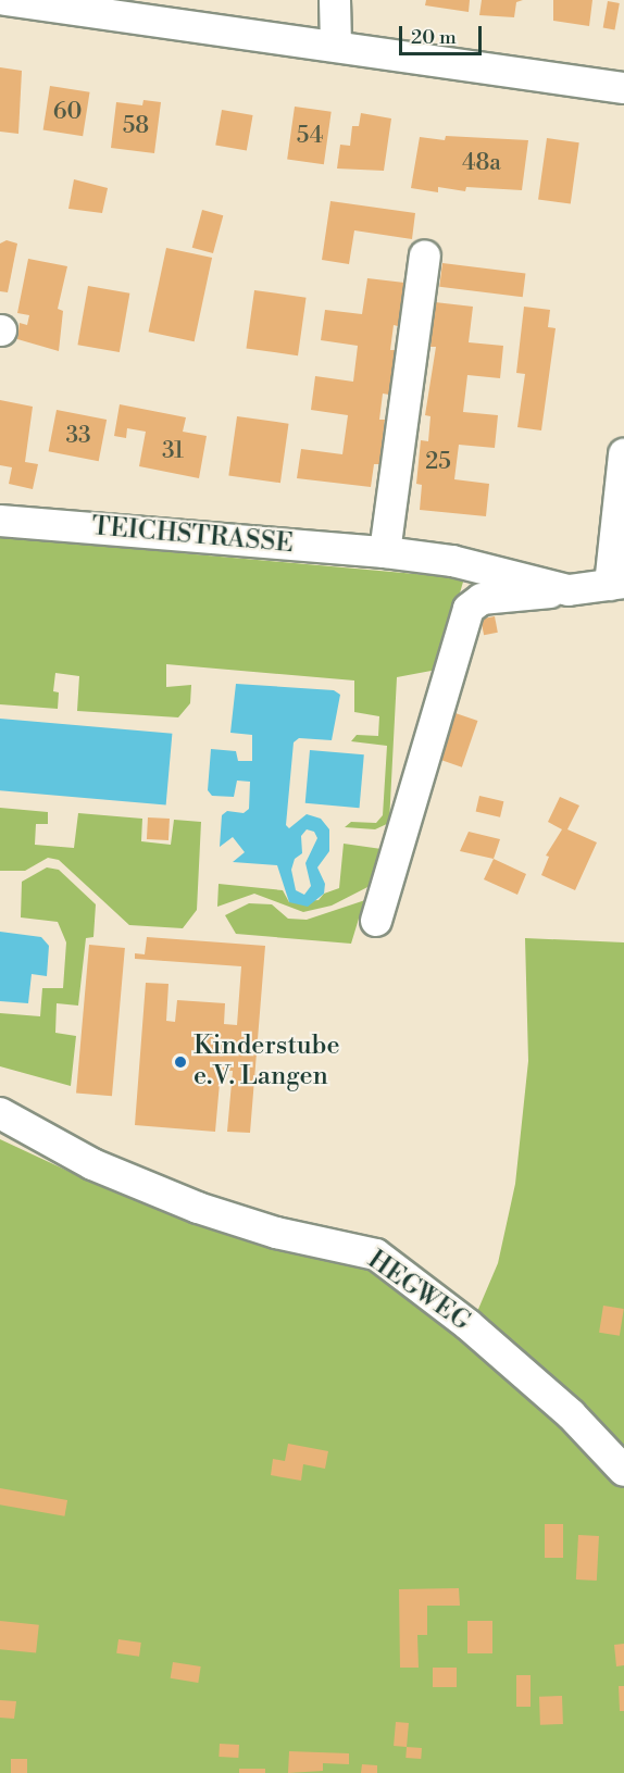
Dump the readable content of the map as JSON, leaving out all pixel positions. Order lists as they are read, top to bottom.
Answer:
{
  "streets": {
    "street": ["TEICHSTRASSE", "HEGWEG"]
  },
  "places": ["Kinderstube e.V. Langen"],
  "house_numbers": [
    "60",
    "58",
    "54",
    "48a",
    "33",
    "31",
    "25"
  ],
  "scale_bar": "20 m"
}
